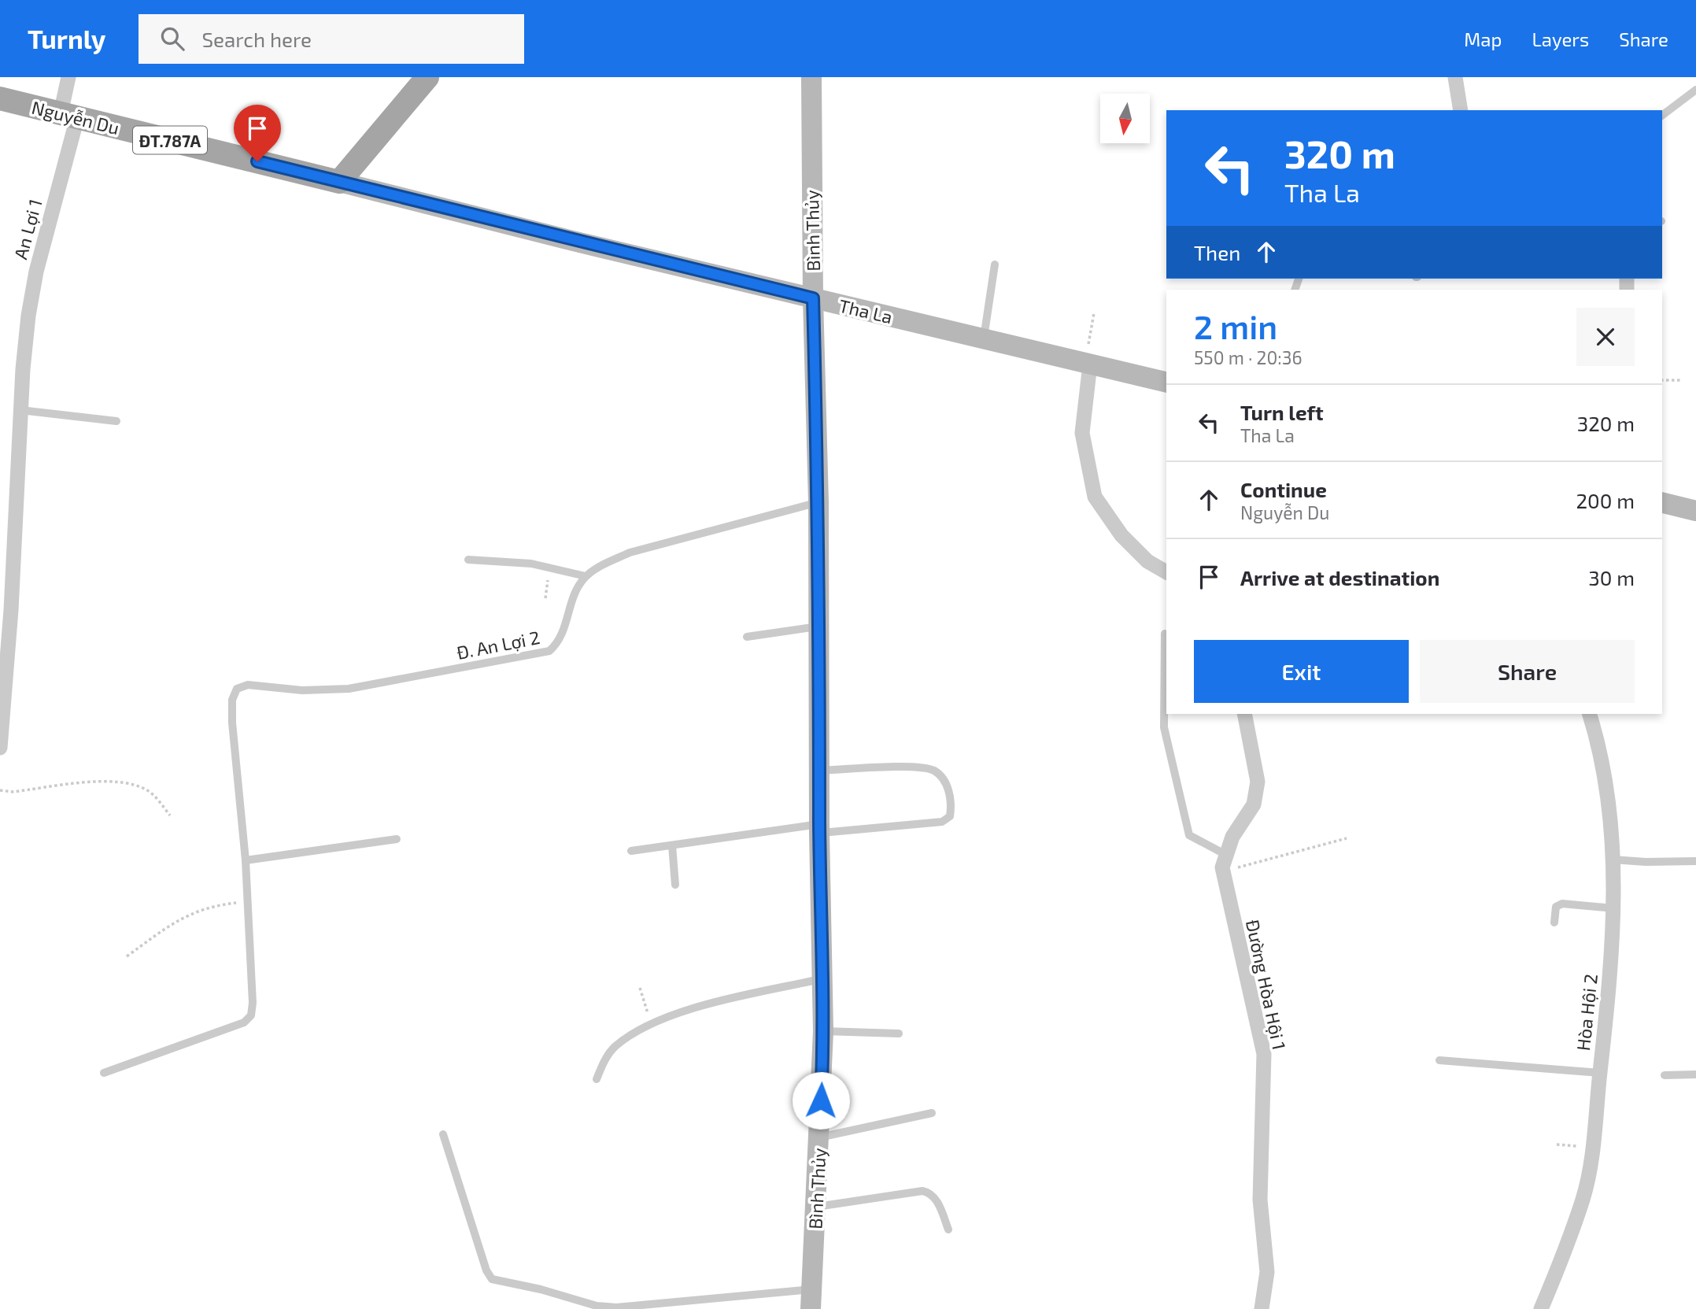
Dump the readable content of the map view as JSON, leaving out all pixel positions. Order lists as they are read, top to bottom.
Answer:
{
  "streets": {
    "main road": [
      "Nguyễn Du",
      "ĐT.787A",
      "Bình Thủy",
      "Tha La"
    ],
    "street": ["An Lợi 1", "Đường Hòa Hội 1", "Hòa Hội 2"],
    "lane": ["Đ. An Lợi 2"]
  },
  "crossings": [
    ["Nguyễn Du", "An Lợi 1"],
    ["Nguyễn Du", "Tha La"],
    ["Bình Thủy", "Tha La"]
  ],
  "north": "bottom",
  "page": {
    "header": "Turnly",
    "search": "Search here",
    "nav": ["Map", "Layers", "Share"],
    "turn": ["320 m", "Tha La"],
    "then": "Then",
    "heading": ["2 min", "550 m · 20:36"],
    "list": [
      {
        "name": "Turn left",
        "note": "Tha La",
        "value": "320 m"
      },
      {
        "name": "Continue",
        "note": "Nguyễn Du",
        "value": "200 m"
      },
      {
        "name": "Arrive at destination",
        "value": "30 m"
      }
    ],
    "buttons": ["Exit", "Share"]
  }
}
